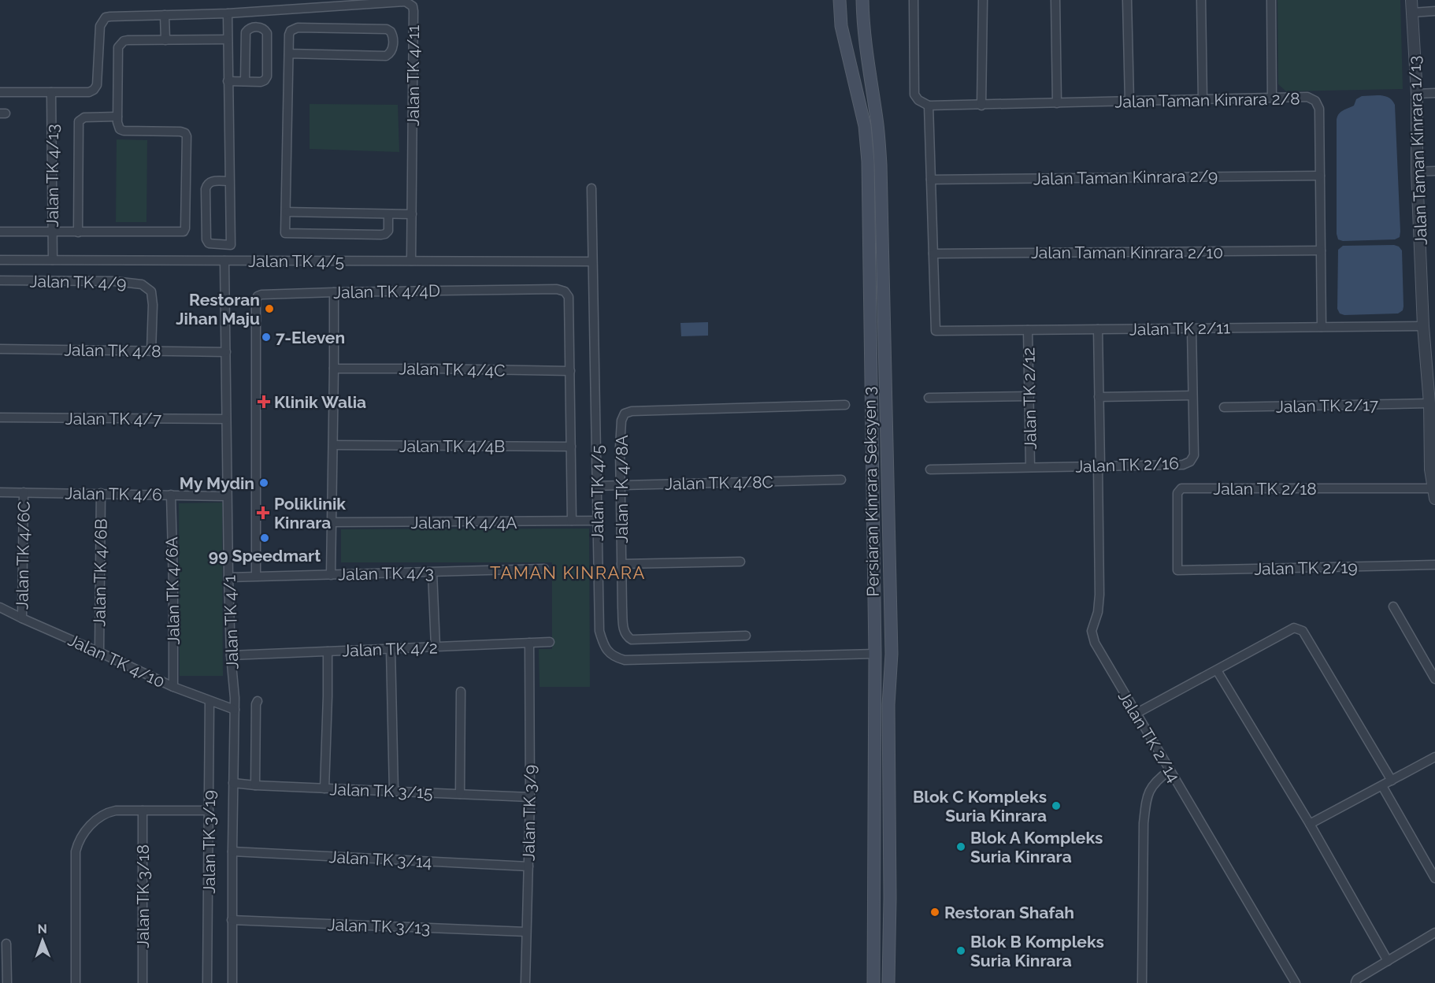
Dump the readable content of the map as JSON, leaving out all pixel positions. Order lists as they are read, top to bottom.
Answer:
{
  "streets": {
    "main road": ["Persiaran Kinrara Seksyen 3"],
    "street": [
      "Jalan TK 4/11",
      "Jalan Taman Kinrara 2/8",
      "Jalan Taman Kinrara 1/13",
      "Jalan TK 4/13",
      "Jalan Taman Kinrara 2/9",
      "Jalan Taman Kinrara 2/10",
      "Jalan TK 4/5",
      "Jalan TK 4/9",
      "Jalan TK 4/4D",
      "Jalan TK 2/11",
      "Jalan TK 4/8",
      "Jalan TK 4/4C",
      "Jalan TK 2/12",
      "Jalan TK 2/17",
      "Jalan TK 4/7",
      "Jalan TK 4/4B",
      "Jalan TK 2/16",
      "Jalan TK 4/8C",
      "Jalan TK 2/18",
      "Jalan TK 4/8A",
      "Jalan TK 4/6",
      "Jalan TK 4/4A",
      "Jalan TK 4/6C",
      "Jalan TK 2/19",
      "Jalan TK 4/6B",
      "Jalan TK 4/3",
      "Jalan TK 4/6A",
      "Jalan TK 4/1",
      "Jalan TK 4/2",
      "Jalan TK 4/10",
      "Jalan TK 2/14",
      "Jalan TK 3/15",
      "Jalan TK 3/9",
      "Jalan TK 3/19",
      "Jalan TK 3/14",
      "Jalan TK 3/18",
      "Jalan TK 3/13"
    ]
  },
  "crossings": [
    ["Jalan TK 4/11", "Jalan TK 4/13"],
    ["Jalan TK 4/11", "Jalan TK 4/5"],
    ["Jalan Taman Kinrara 2/8", "Jalan Taman Kinrara 2/9"],
    ["Jalan Taman Kinrara 2/8", "Jalan Taman Kinrara 2/10"],
    ["Jalan Taman Kinrara 2/8", "Jalan TK 2/11"],
    ["Jalan Taman Kinrara 1/13", "Jalan TK 2/11"],
    ["Jalan Taman Kinrara 1/13", "Jalan TK 2/17"],
    ["Jalan Taman Kinrara 1/13", "Jalan TK 2/18"],
    ["Jalan TK 4/13", "Jalan TK 4/5"],
    ["Jalan Taman Kinrara 2/10", "Jalan TK 2/11"],
    ["Jalan TK 4/5", "Jalan TK 4/8C"],
    ["Jalan TK 4/5", "Persiaran Kinrara Seksyen 3"],
    ["Jalan TK 4/5", "Jalan TK 4/4A"],
    ["Jalan TK 4/5", "Jalan TK 4/1"],
    ["Jalan TK 4/9", "Jalan TK 4/8"],
    ["Jalan TK 4/4D", "Jalan TK 4/4C"],
    ["Jalan TK 4/4D", "Jalan TK 4/4B"],
    ["Jalan TK 4/4D", "Jalan TK 4/4A"],
    ["Jalan TK 4/4D", "Jalan TK 4/3"],
    ["Jalan TK 2/11", "Jalan TK 2/12"],
    ["Jalan TK 2/11", "Jalan TK 2/16"],
    ["Jalan TK 2/11", "Jalan TK 2/14"],
    ["Jalan TK 4/8", "Jalan TK 4/1"],
    ["Jalan TK 2/12", "Jalan TK 2/16"],
    ["Jalan TK 4/7", "Jalan TK 4/1"],
    ["Jalan TK 2/16", "Jalan TK 2/14"],
    ["Jalan TK 4/8C", "Jalan TK 4/8A"],
    ["Jalan TK 2/18", "Jalan TK 2/19"],
    ["Jalan TK 4/6", "Jalan TK 4/6C"],
    ["Jalan TK 4/6", "Jalan TK 4/6B"],
    ["Jalan TK 4/6", "Jalan TK 4/6A"],
    ["Jalan TK 4/6", "Jalan TK 4/1"],
    ["Jalan TK 4/6C", "Jalan TK 4/10"],
    ["Jalan TK 4/6B", "Jalan TK 4/10"],
    ["Jalan TK 4/3", "Jalan TK 4/1"],
    ["Jalan TK 4/6A", "Jalan TK 4/10"],
    ["Jalan TK 4/1", "Jalan TK 4/2"],
    ["Jalan TK 4/1", "Jalan TK 4/10"],
    ["Jalan TK 4/1", "Jalan TK 3/15"],
    ["Jalan TK 4/1", "Jalan TK 3/14"],
    ["Jalan TK 4/1", "Jalan TK 3/13"],
    ["Jalan TK 4/2", "Jalan TK 3/9"],
    ["Jalan TK 4/10", "Jalan TK 3/19"],
    ["Jalan TK 3/15", "Jalan TK 3/9"],
    ["Jalan TK 3/9", "Jalan TK 3/14"],
    ["Jalan TK 3/9", "Jalan TK 3/13"]
  ],
  "districts": ["TAMAN KINRARA"],
  "places": {
    "other": [
      "Restoran Jihan Maju",
      "7-Eleven",
      "My Mydin",
      "99 Speedmart",
      "Blok C Kompleks Suria Kinrara",
      "Blok A Kompleks Suria Kinrara",
      "Restoran Shafah",
      "Blok B Kompleks Suria Kinrara"
    ],
    "health": ["Klinik Walia", "Poliklinik Kinrara"]
  },
  "north": "top"
}
